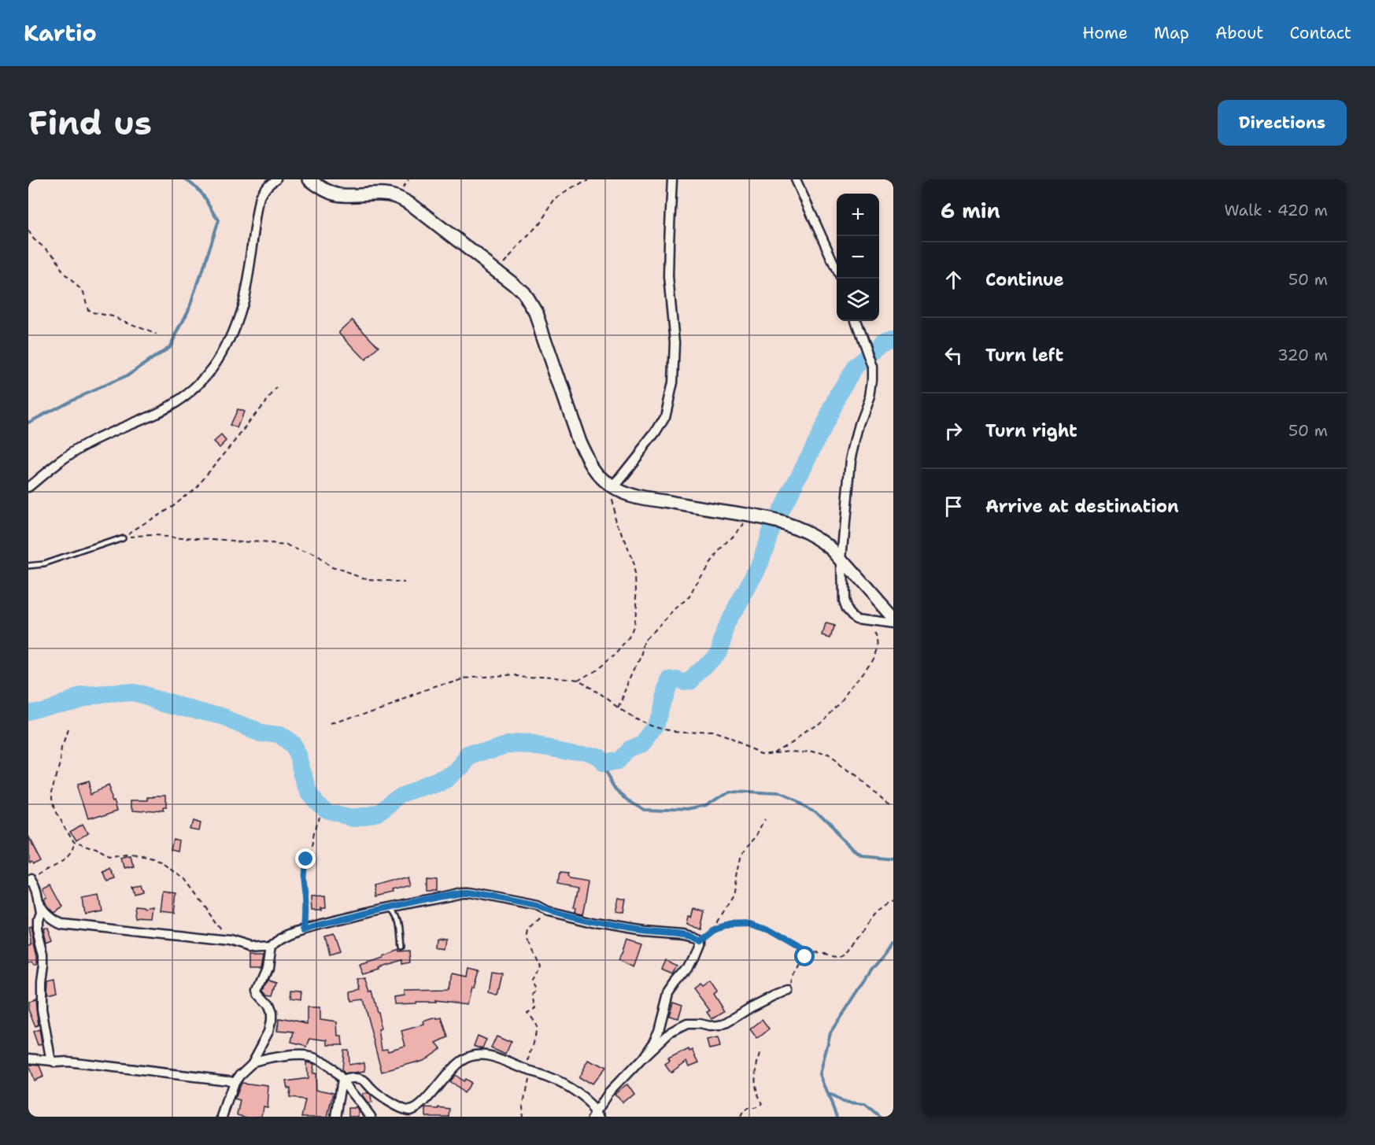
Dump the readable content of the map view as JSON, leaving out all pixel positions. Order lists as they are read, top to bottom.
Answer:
{
  "page": {
    "header": "Kartio",
    "nav": [
      "Home",
      "Map",
      "About",
      "Contact"
    ],
    "buttons": "Directions",
    "title": "Find us",
    "heading": ["6 min", "Walk · 420 m"],
    "map_buttons": ["+", "−"],
    "list": [
      ["Continue", "50 m"],
      ["Turn left", "320 m"],
      ["Turn right", "50 m"],
      "Arrive at destination"
    ]
  }
}
